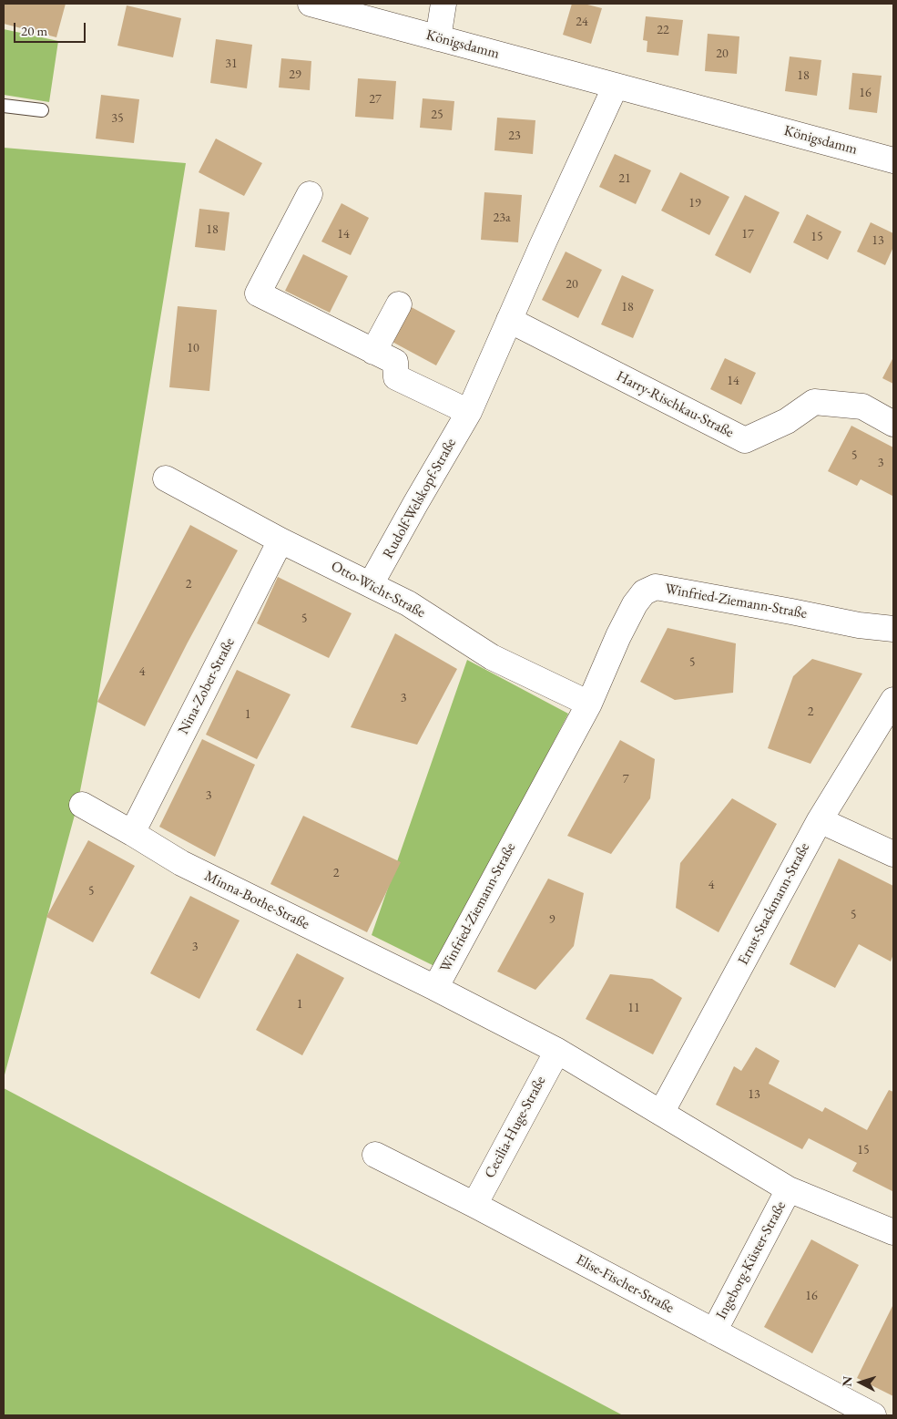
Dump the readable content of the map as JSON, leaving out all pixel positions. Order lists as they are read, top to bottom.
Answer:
{
  "streets": {
    "street": [
      "Königsdamm",
      "Harry-Rischkau-Straße",
      "Rudolf-Welskopf-Straße",
      "Otto-Wicht-Straße",
      "Winfried-Ziemann-Straße",
      "Nina-Zober-Straße",
      "Minna-Bothe-Straße",
      "Ernst-Stackmann-Straße",
      "Cecilia-Huge-Straße",
      "Ingeborg-Küster-Straße",
      "Elise-Fischer-Straße"
    ]
  },
  "crossings": [
    ["Königsdamm", "Rudolf-Welskopf-Straße"],
    ["Harry-Rischkau-Straße", "Rudolf-Welskopf-Straße"],
    ["Rudolf-Welskopf-Straße", "Otto-Wicht-Straße"],
    ["Otto-Wicht-Straße", "Winfried-Ziemann-Straße"],
    ["Otto-Wicht-Straße", "Nina-Zober-Straße"],
    ["Winfried-Ziemann-Straße", "Minna-Bothe-Straße"],
    ["Winfried-Ziemann-Straße", "Ernst-Stackmann-Straße"],
    ["Winfried-Ziemann-Straße", "Cecilia-Huge-Straße"],
    ["Winfried-Ziemann-Straße", "Ingeborg-Küster-Straße"],
    ["Nina-Zober-Straße", "Minna-Bothe-Straße"],
    ["Cecilia-Huge-Straße", "Elise-Fischer-Straße"],
    ["Ingeborg-Küster-Straße", "Elise-Fischer-Straße"]
  ],
  "house_numbers": [
    "24",
    "22",
    "20",
    "31",
    "29",
    "18",
    "16",
    "27",
    "25",
    "35",
    "23",
    "21",
    "19",
    "23a",
    "18",
    "14",
    "17",
    "15",
    "13",
    "20",
    "18",
    "10",
    "14",
    "5",
    "3",
    "2",
    "5",
    "5",
    "4",
    "3",
    "2",
    "1",
    "7",
    "3",
    "2",
    "4",
    "5",
    "5",
    "9",
    "3",
    "1",
    "11",
    "13",
    "15",
    "16"
  ],
  "scale_bar": "20 m",
  "north": "left"
}
